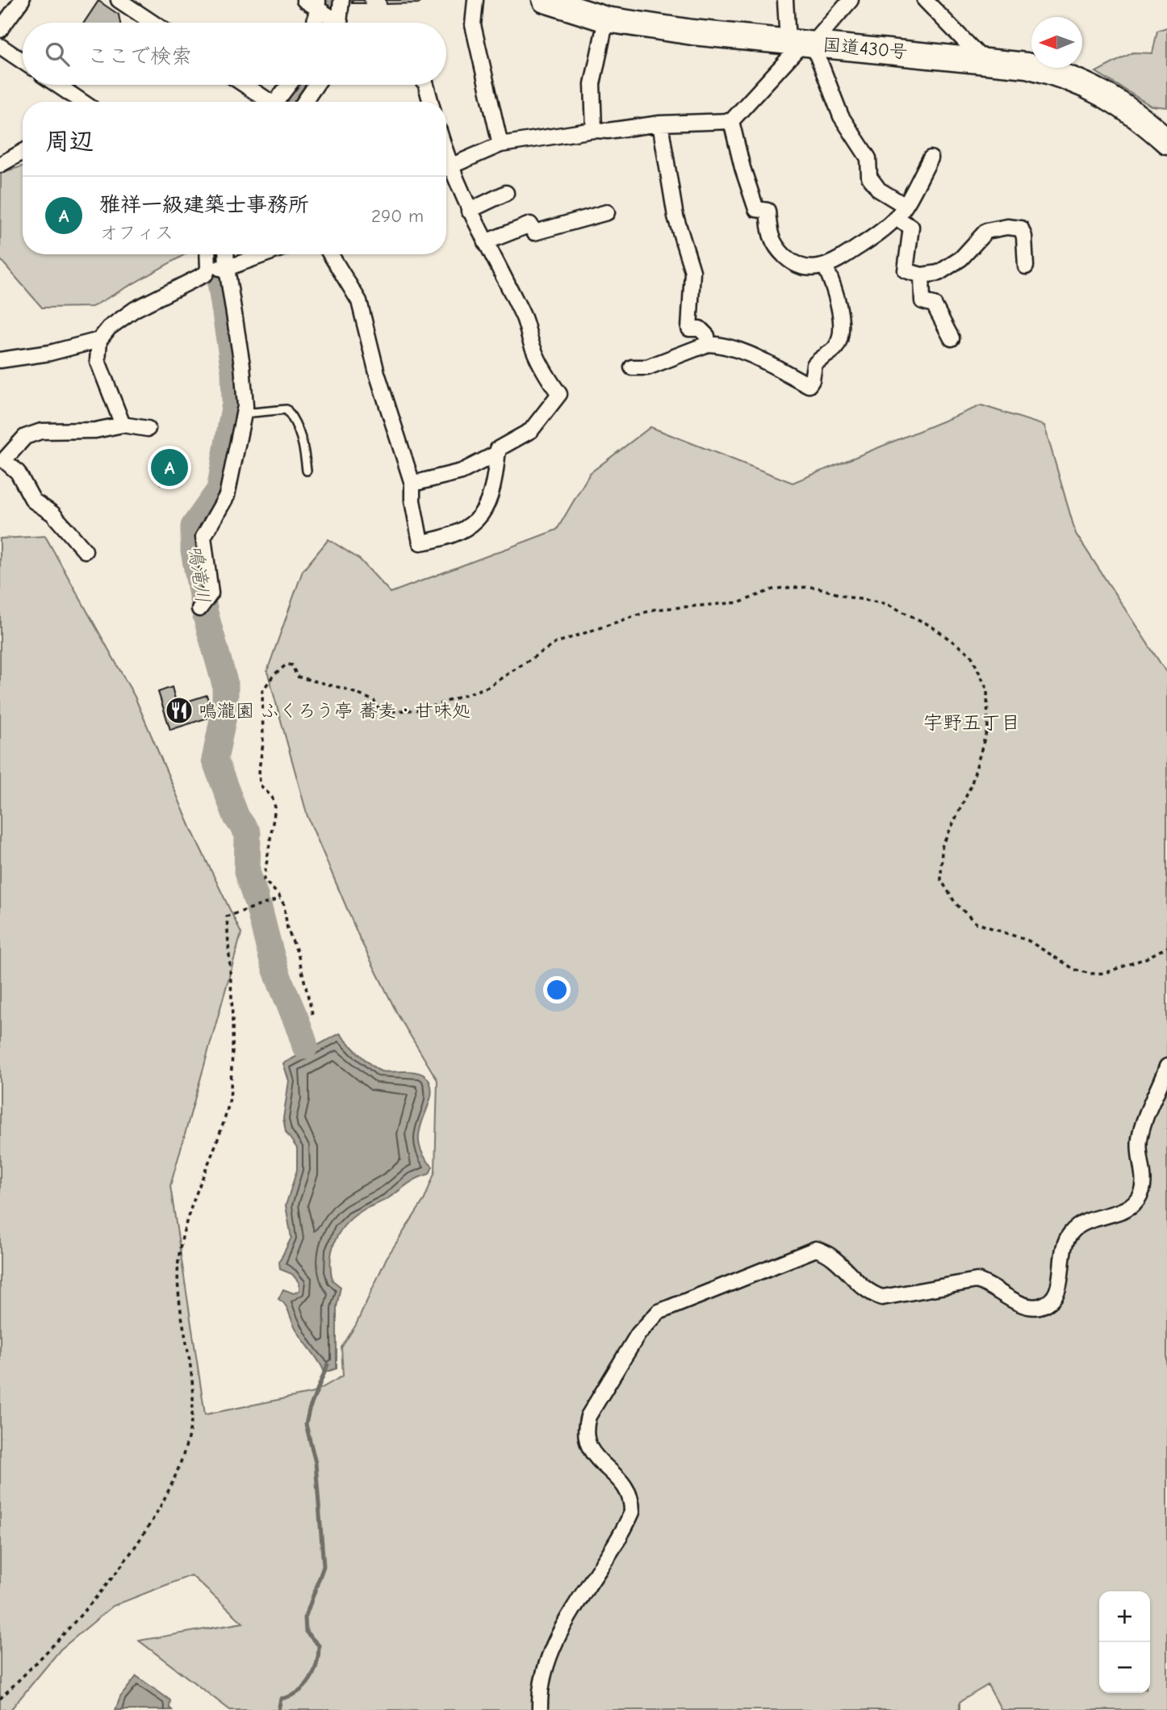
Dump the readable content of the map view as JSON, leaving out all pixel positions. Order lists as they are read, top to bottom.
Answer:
{
  "streets": {
    "highway": ["国道430号"]
  },
  "districts": ["宇野五丁目"],
  "water": ["鳴滝川"],
  "places": {
    "restaurant": ["鳴瀧園 ふくろう亭 蕎麦・甘味処"]
  },
  "north": "left",
  "page": {
    "search": "ここで検索",
    "heading": "周辺",
    "list": [
      {
        "mark": "A",
        "name": "雅祥一級建築士事務所",
        "note": "オフィス",
        "value": "290 m"
      }
    ],
    "pins": "A",
    "map_buttons": ["+", "−"]
  }
}
